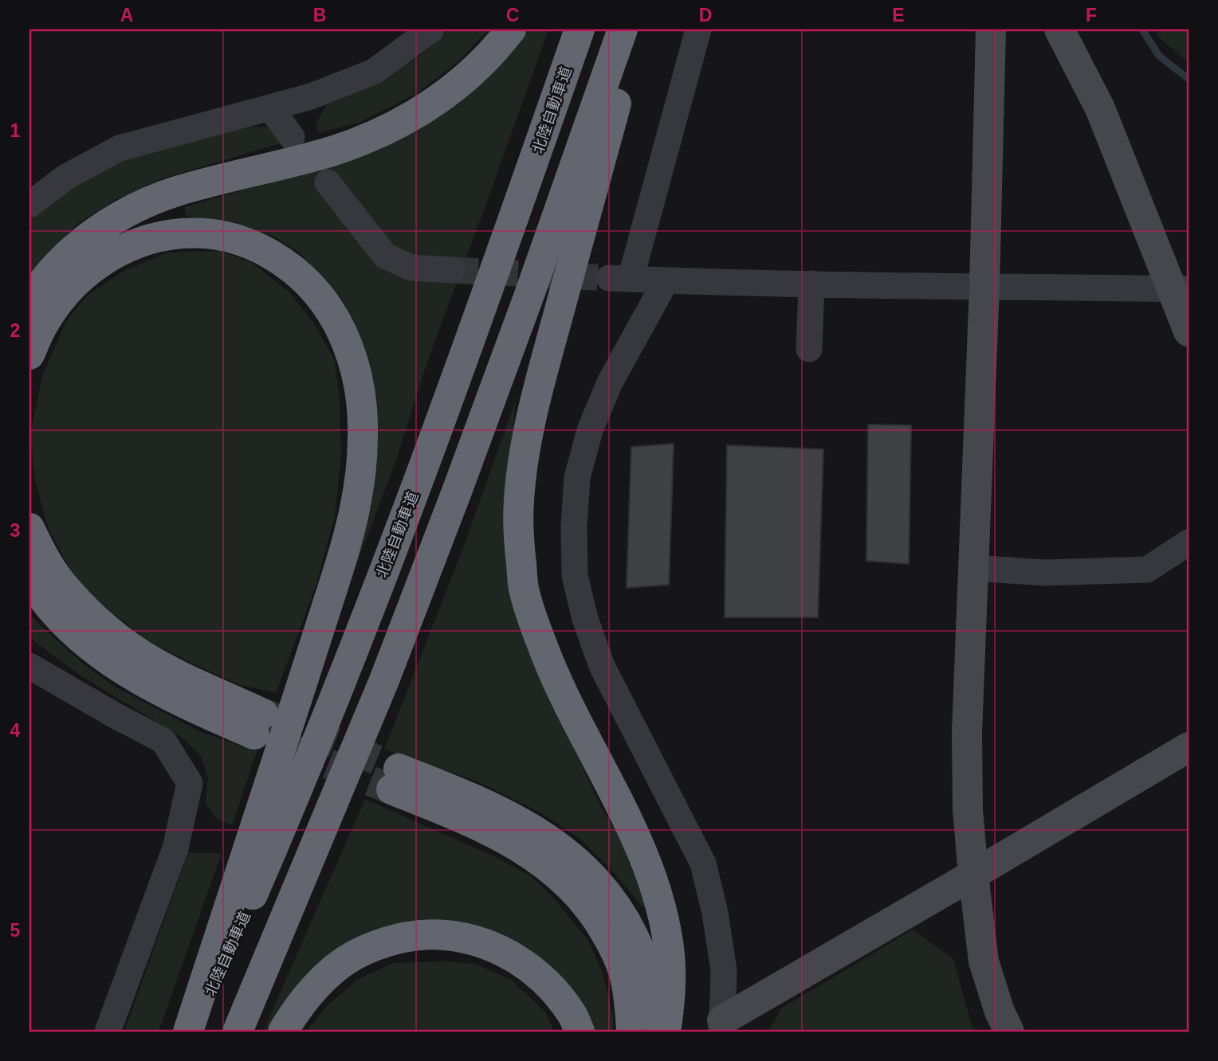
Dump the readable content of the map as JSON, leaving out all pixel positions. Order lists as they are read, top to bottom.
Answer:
{
  "streets": {
    "highway": ["北陸自動車道"]
  },
  "grid": {
    "columns": [
      "A",
      "B",
      "C",
      "D",
      "E",
      "F"
    ],
    "rows": [
      "1",
      "2",
      "3",
      "4",
      "5"
    ]
  }
}
